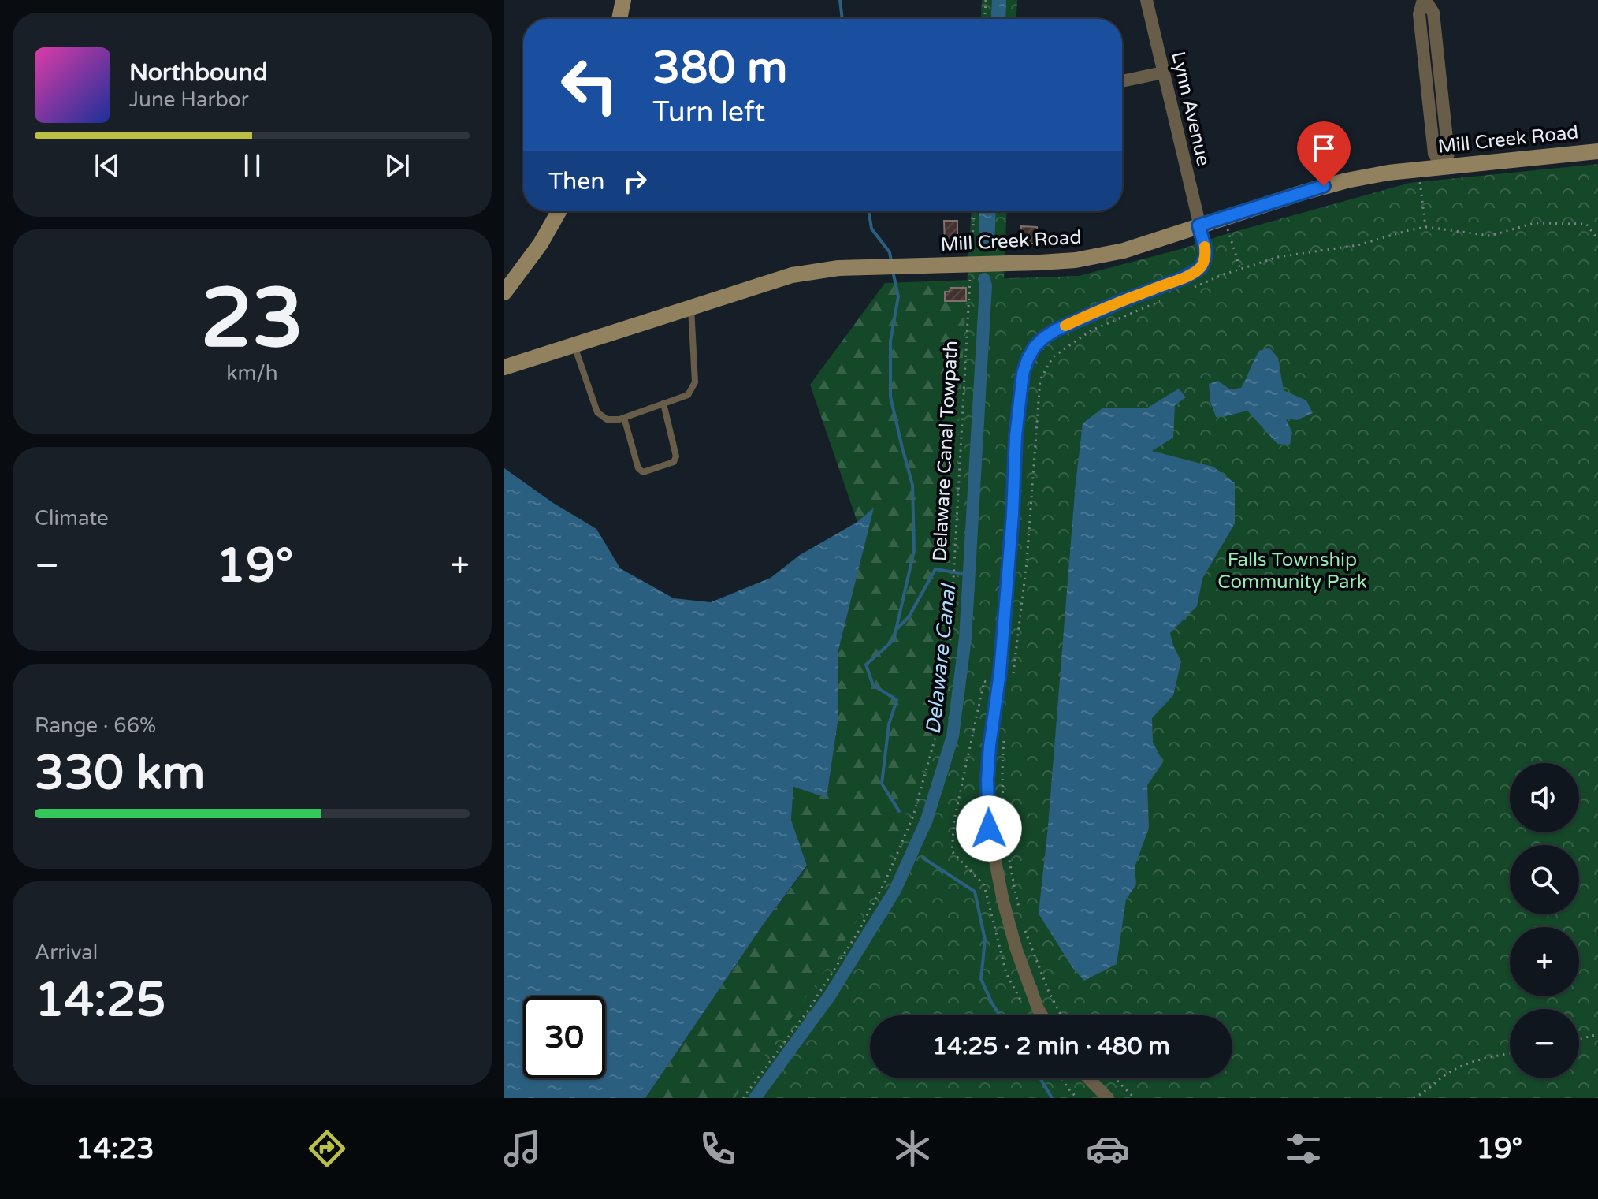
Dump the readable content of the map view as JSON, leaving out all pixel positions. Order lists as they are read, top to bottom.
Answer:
{
  "streets": {
    "main road": ["Mill Creek Road"],
    "street": ["Lynn Avenue"],
    "path": ["Delaware Canal Towpath"]
  },
  "crossings": [
    ["Lynn Avenue", "Mill Creek Road"]
  ],
  "water": ["Delaware Canal"],
  "parks": ["Falls Township Community Park"],
  "page": {
    "turn": ["380 m", "Turn left"],
    "song": ["Northbound", "June Harbor"],
    "then": "Then",
    "tile": [
      ["23", "km/h"],
      "Climate",
      ["Range · 66%", "330 km"],
      ["Arrival", "14:25"]
    ],
    "heat": ["−", "19°", "+"],
    "map_buttons": ["+", "−"],
    "limit": "30",
    "trip": "14:25 · 2 min · 480 m",
    "tabs": ["14:23", "19°"]
  }
}
